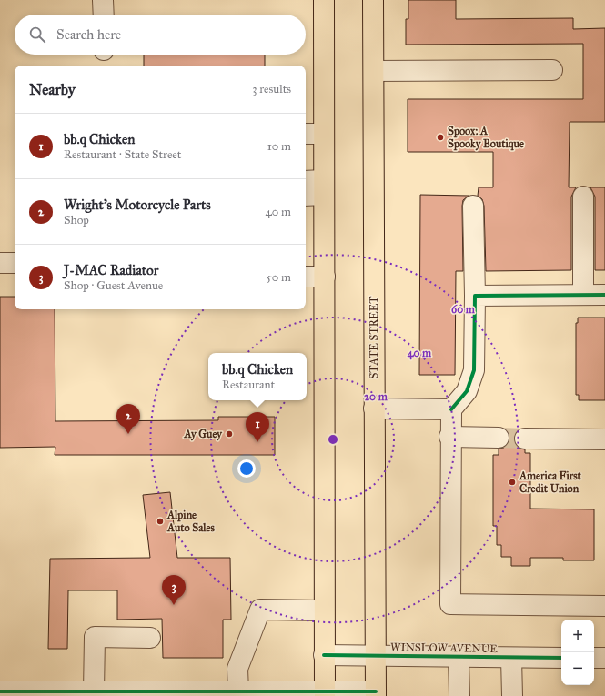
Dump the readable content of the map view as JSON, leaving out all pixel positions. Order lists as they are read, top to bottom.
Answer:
{
  "streets": {
    "main road": ["STATE STREET"],
    "street": ["WINSLOW AVENUE"]
  },
  "crossings": [
    ["STATE STREET", "WINSLOW AVENUE"]
  ],
  "places": [
    "Spoox: A Spooky Boutique",
    "Ay Guey",
    "America First Credit Union",
    "Alpine Auto Sales"
  ],
  "page": {
    "search": "Search here",
    "heading": ["Nearby", "3 results"],
    "list": [
      {
        "mark": "1",
        "name": "bb.q Chicken",
        "note": "Restaurant · State Street",
        "value": "10 m"
      },
      {
        "mark": "2",
        "name": "Wright's Motorcycle Parts",
        "note": "Shop",
        "value": "40 m"
      },
      {
        "mark": "3",
        "name": "J-MAC Radiator",
        "note": "Shop · Guest Avenue",
        "value": "50 m"
      }
    ],
    "popup": ["bb.q Chicken", "Restaurant"],
    "pins": ["2", "1", "3"],
    "map_buttons": ["+", "−"]
  },
  "rings": ["60 m", "40 m", "20 m"]
}
